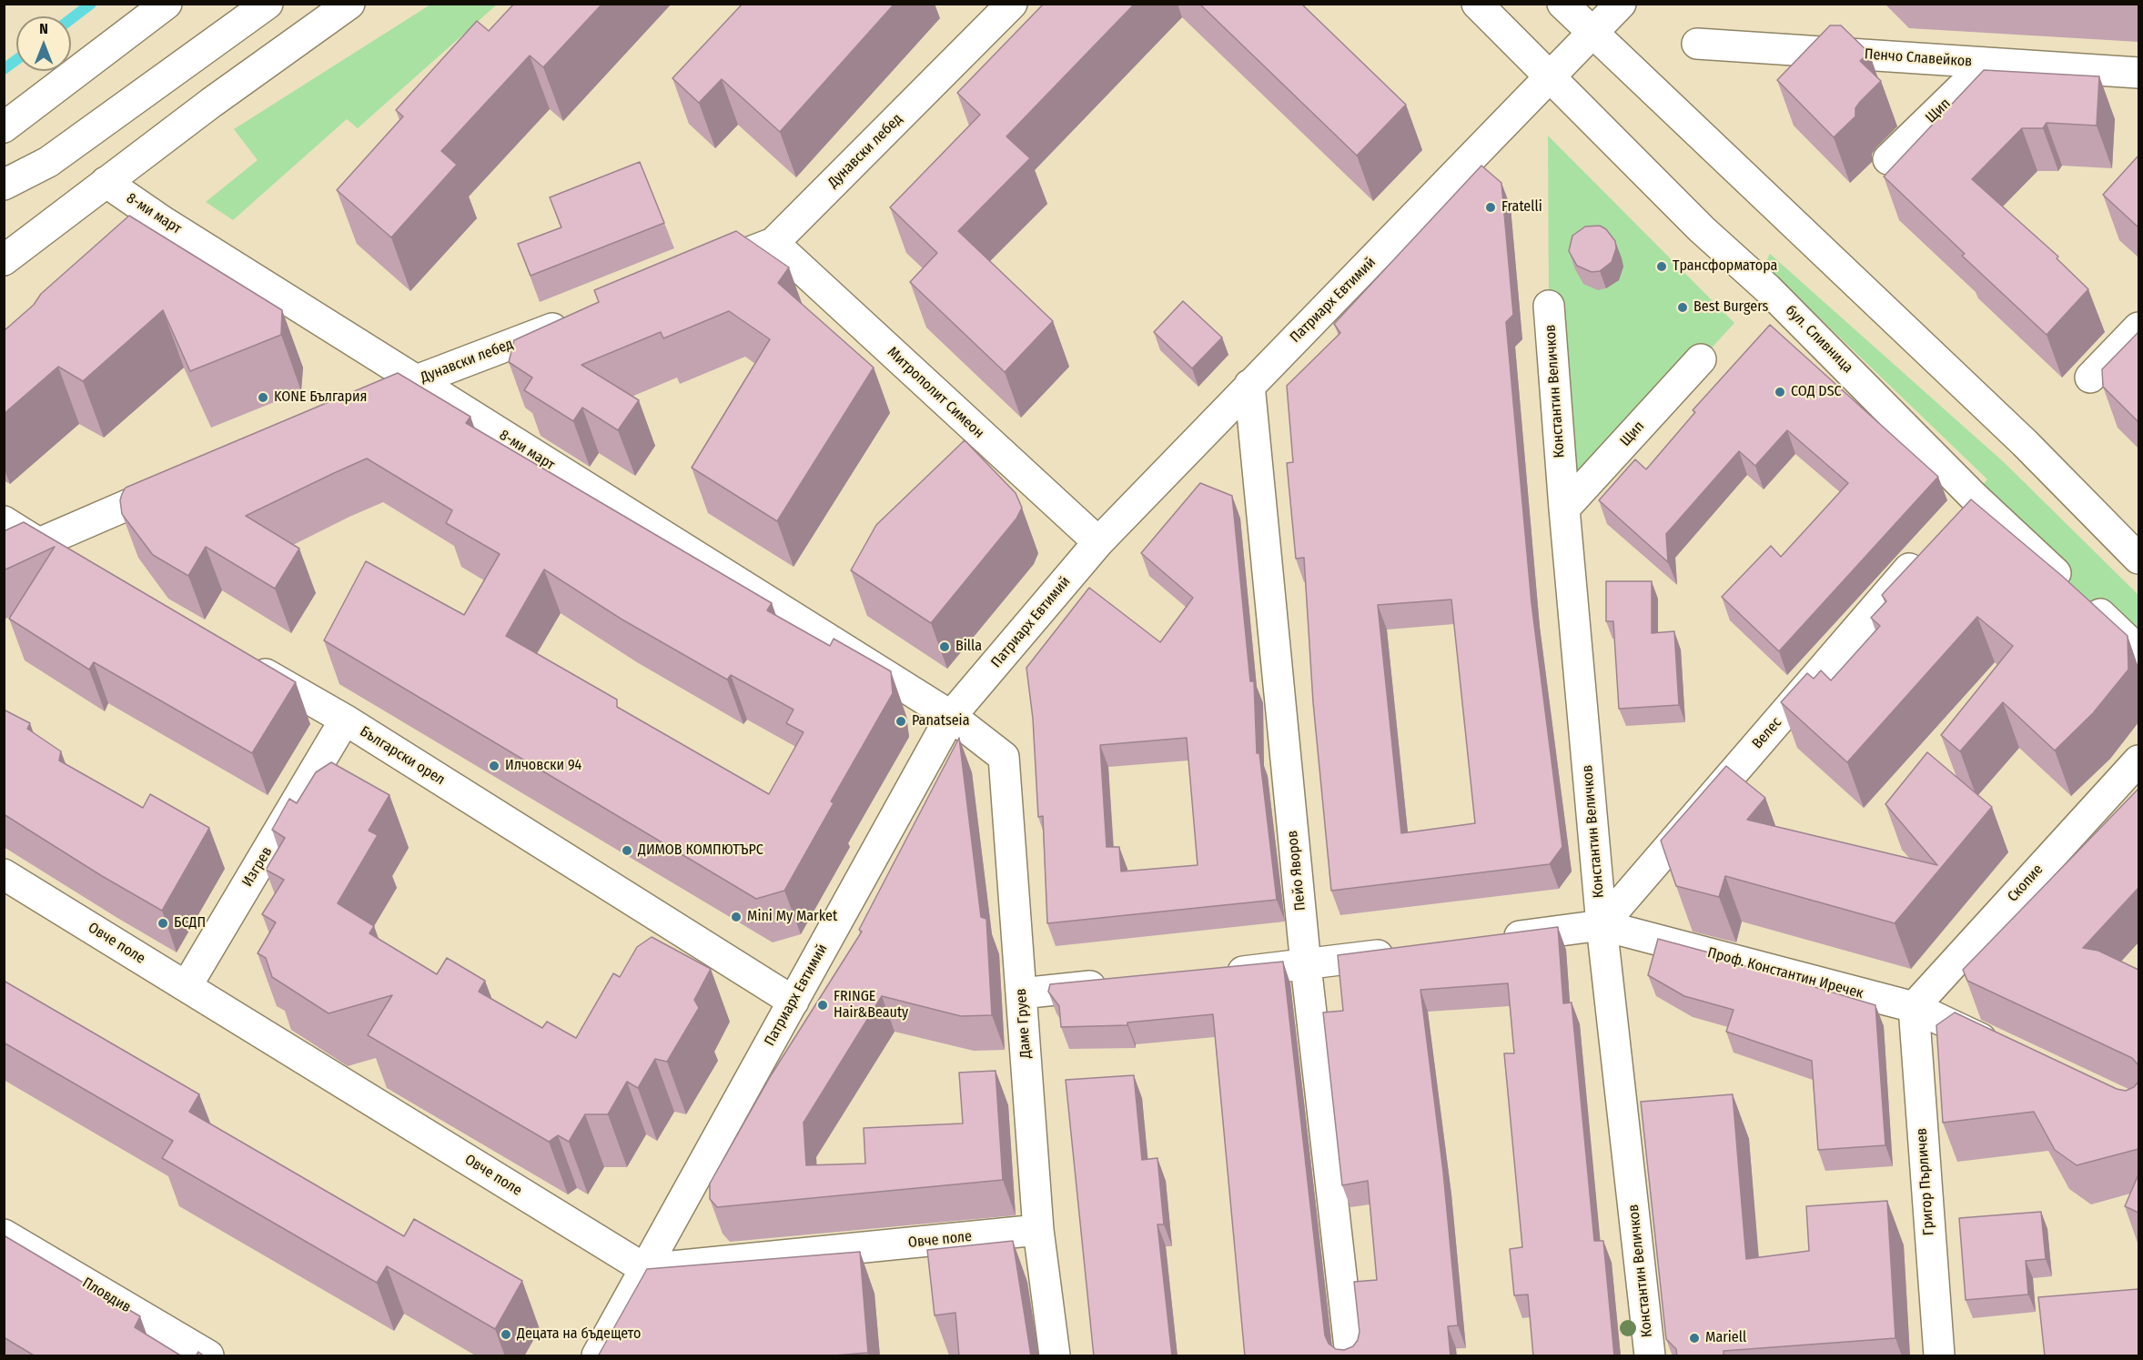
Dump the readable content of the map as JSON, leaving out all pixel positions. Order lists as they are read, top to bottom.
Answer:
{
  "streets": {
    "main road": [
      "Пенчо Славейков",
      "Щип",
      "Дунавски лебед",
      "8-ми март",
      "Патриарх Евтимий",
      "бул. Сливница",
      "Константин Величков",
      "Митрополит Симеон",
      "Велес",
      "Български орел",
      "Изгрев",
      "Пейо Яворов",
      "Скопие",
      "Овче поле",
      "Проф. Константин Иречек",
      "Даме Груев",
      "Григор Пърличев",
      "Пловдив"
    ]
  },
  "crossings": [
    ["Пенчо Славейков", "Щип"],
    ["Щип", "Константин Величков"],
    ["Дунавски лебед", "8-ми март"],
    ["Дунавски лебед", "Митрополит Симеон"],
    ["8-ми март", "Патриарх Евтимий"],
    ["8-ми март", "Даме Груев"],
    ["Патриарх Евтимий", "бул. Сливница"],
    ["Патриарх Евтимий", "Митрополит Симеон"],
    ["Патриарх Евтимий", "Български орел"],
    ["Патриарх Евтимий", "Пейо Яворов"],
    ["Патриарх Евтимий", "Овче поле"],
    ["Патриарх Евтимий", "Даме Груев"],
    ["Константин Величков", "Велес"],
    ["Константин Величков", "Проф. Константин Иречек"],
    ["Велес", "Проф. Константин Иречек"],
    ["Български орел", "Изгрев"],
    ["Изгрев", "Овче поле"],
    ["Скопие", "Проф. Константин Иречек"],
    ["Скопие", "Григор Пърличев"],
    ["Овче поле", "Даме Груев"],
    ["Проф. Константин Иречек", "Григор Пърличев"]
  ],
  "places": [
    "Fratelli",
    "Трансформатора",
    "Best Burgers",
    "СОД DSC",
    "KONE България",
    "Billa",
    "Panatseia",
    "Илчовски 94",
    "ДИМОВ КОМПЮТЪРС",
    "Mini My Market",
    "БСДП",
    "FRINGE Hair&Beauty",
    "Децата на бъдещето",
    "Mariell"
  ],
  "north": "top"
}
